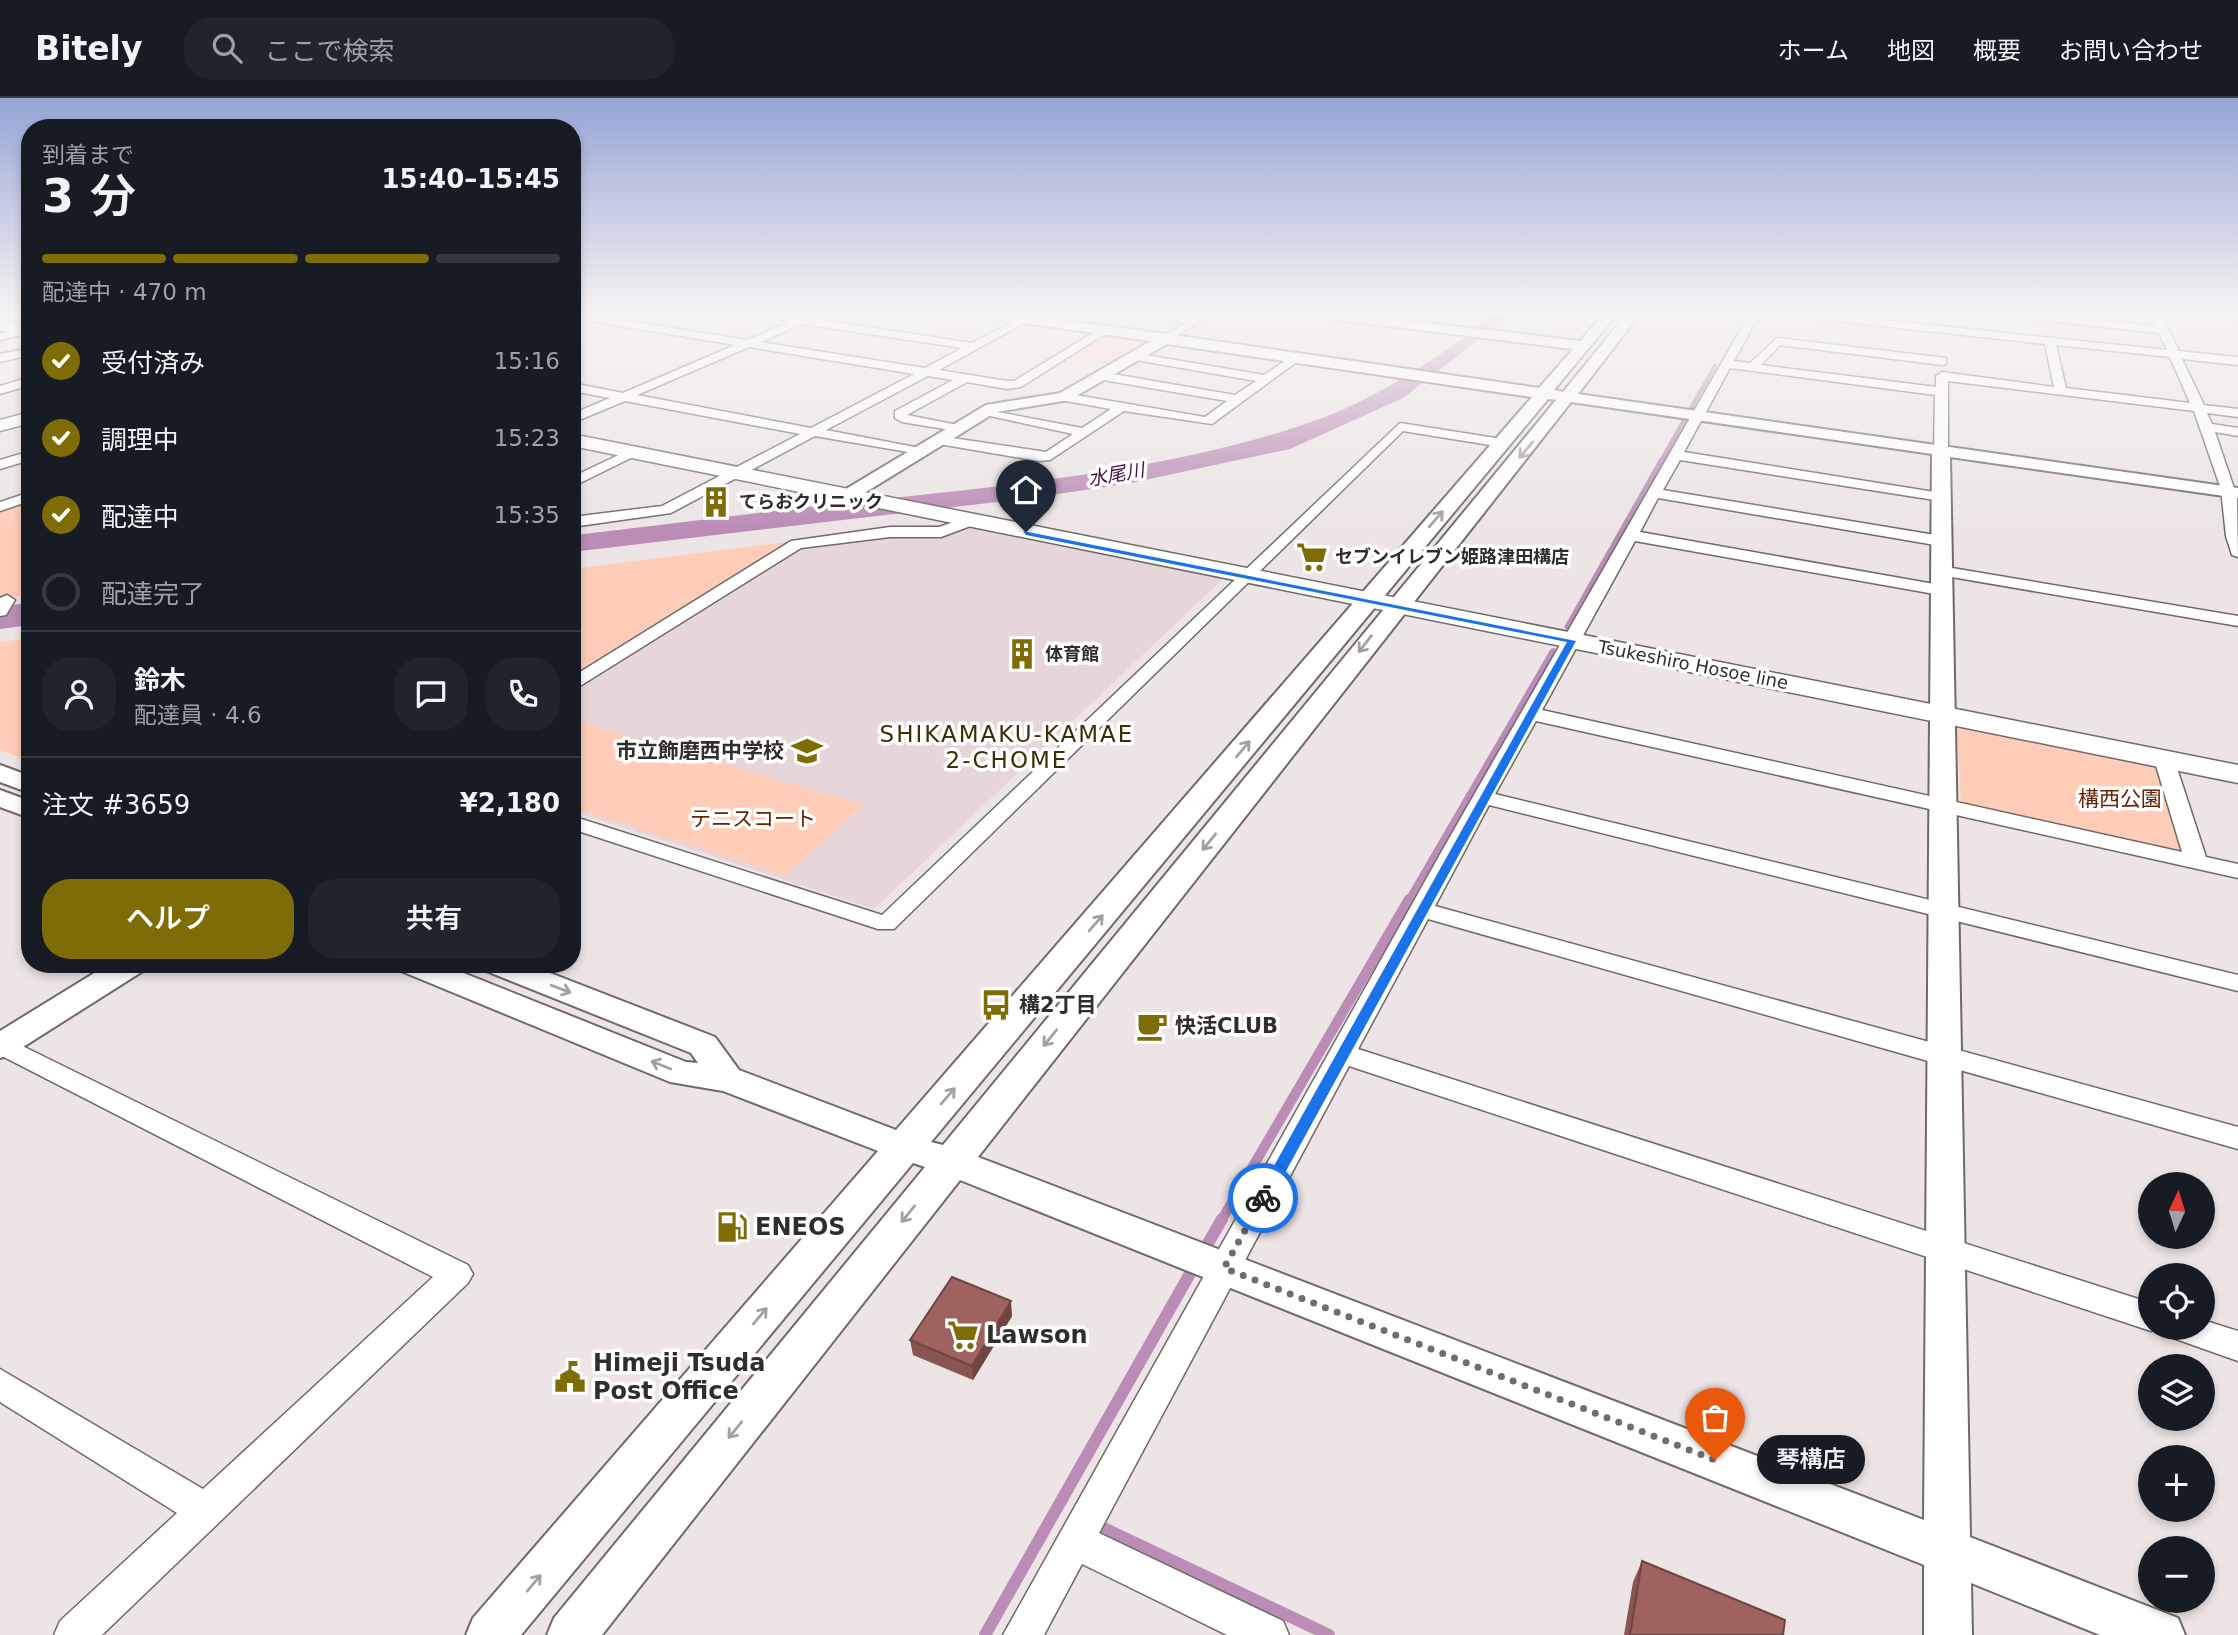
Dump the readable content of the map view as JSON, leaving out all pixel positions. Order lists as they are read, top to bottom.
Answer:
{
  "streets": {
    "main road": ["Tsukeshiro Hosoe line"]
  },
  "districts": ["SHIKAMAKU-KAMAE 2-CHOME"],
  "water": ["水尾川"],
  "parks": ["構西公園", "テニスコート"],
  "places": {
    "building": ["てらおクリニック", "体育館"],
    "supermarket": ["セブンイレブン姫路津田構店", "Lawson"],
    "school or university": ["市立飾磨西中学校"],
    "bus stop": ["構2丁目"],
    "cafe": ["快活CLUB"],
    "fuel station": ["ENEOS"],
    "public building": ["Himeji Tsuda Post Office"],
    "other": ["琴構店"]
  },
  "north": "top",
  "page": {
    "header": "Bitely",
    "search": "ここで検索",
    "nav": [
      "ホーム",
      "地図",
      "概要",
      "お問い合わせ"
    ],
    "heading": ["3 分", "到着まで", "15:40–15:45"],
    "panel": [
      "鈴木",
      "配達員 · 4.6",
      "注文 #3659",
      "¥2,180"
    ],
    "bar": "配達中 · 470 m",
    "list": [
      ["受付済み", "15:16"],
      ["調理中", "15:23"],
      ["配達中", "15:35"],
      "配達完了"
    ],
    "buttons": ["ヘルプ", "共有"],
    "map_buttons": ["+", "−"],
    "bubble": "琴構店"
  }
}
